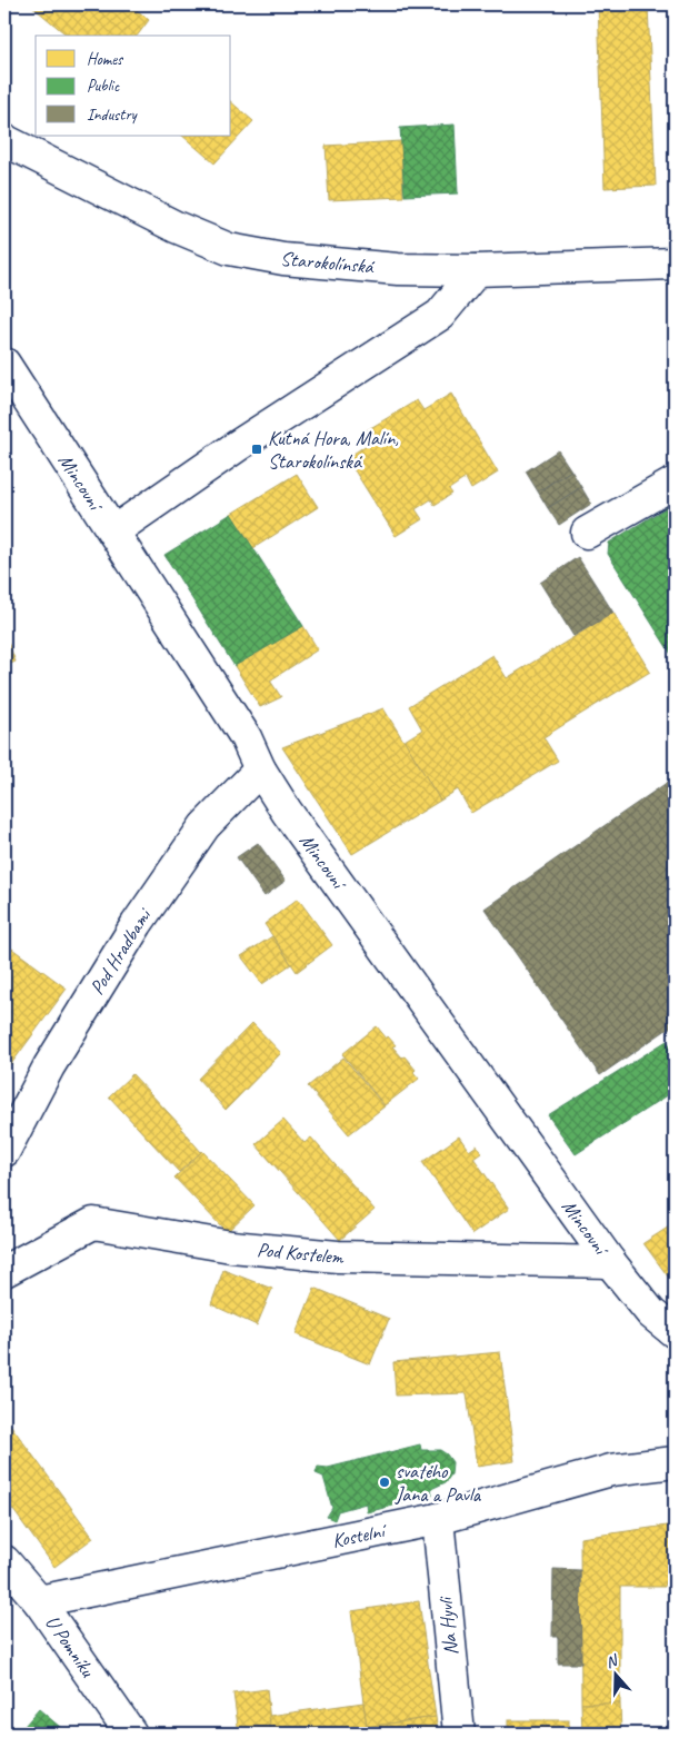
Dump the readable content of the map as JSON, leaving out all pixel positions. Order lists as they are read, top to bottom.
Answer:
{
  "streets": {
    "street": [
      "Starokolínská",
      "Mincovní",
      "Pod Hradbami",
      "Pod Kostelem",
      "Kostelní",
      "Na Hyvli",
      "U Pomníku"
    ]
  },
  "crossings": [
    ["Mincovní", "Pod Hradbami"],
    ["Mincovní", "Pod Kostelem"],
    ["Kostelní", "Na Hyvli"],
    ["Kostelní", "U Pomníku"]
  ],
  "places": {
    "transit": ["Kutná Hora, Malín, Starokolínská"],
    "other": ["svatého Jana a Pavla"]
  },
  "legend": ["Homes", "Public", "Industry"],
  "north": "top"
}
